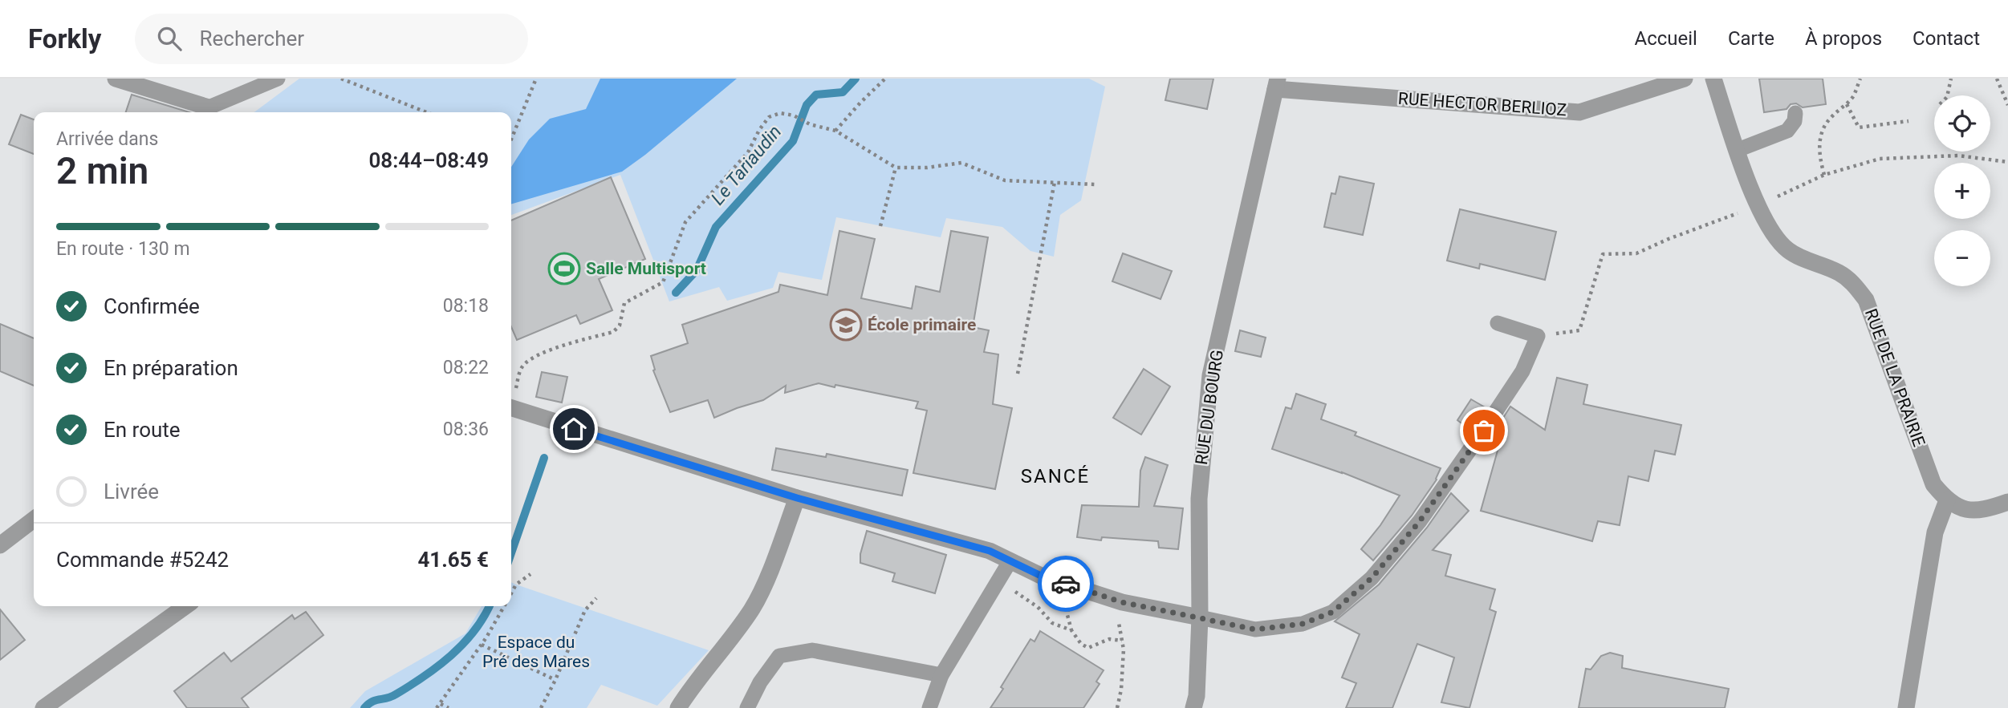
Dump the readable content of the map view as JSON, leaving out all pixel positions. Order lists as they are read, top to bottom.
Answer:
{
  "streets": {
    "street": ["RUE HECTOR BERLIOZ", "RUE DE LA PRAIRIE", "RUE DU BOURG"]
  },
  "crossings": [
    ["RUE HECTOR BERLIOZ", "RUE DU BOURG"]
  ],
  "districts": ["SANCÉ"],
  "water": ["Le Tariaudin"],
  "parks": ["Espace du Pré des Mares"],
  "places": {
    "sports": ["Salle Multisport"],
    "school or university": ["École primaire"]
  },
  "page": {
    "header": "Forkly",
    "search": "Rechercher",
    "nav": [
      "Accueil",
      "Carte",
      "À propos",
      "Contact"
    ],
    "map_buttons": ["+", "−"],
    "heading": ["2 min", "Arrivée dans", "08:44–08:49"],
    "panel": ["Commande #5242", "41.65 €"],
    "bar": "En route · 130 m",
    "list": [
      ["Confirmée", "08:18"],
      ["En préparation", "08:22"],
      ["En route", "08:36"],
      "Livrée"
    ]
  }
}
